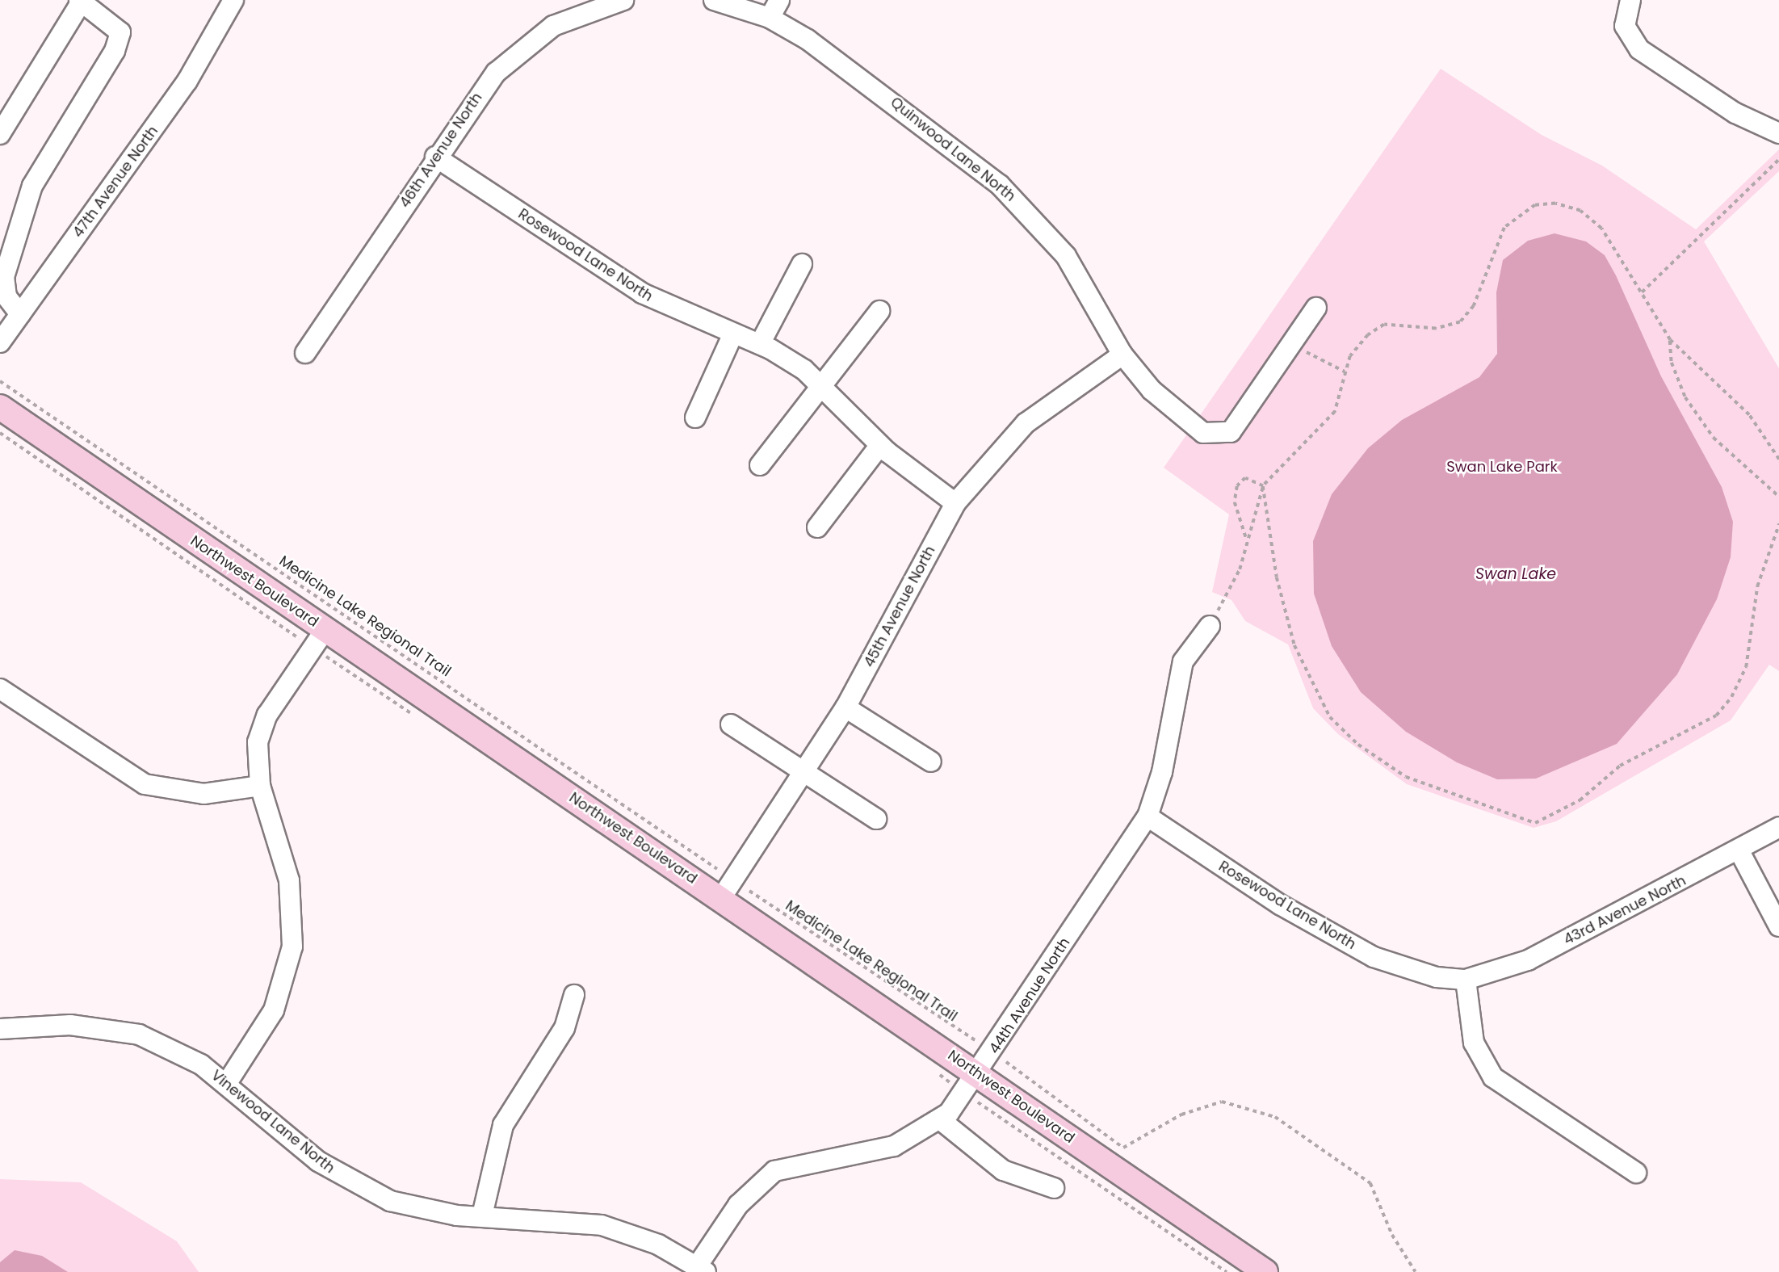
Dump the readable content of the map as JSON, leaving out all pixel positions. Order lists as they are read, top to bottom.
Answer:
{
  "streets": {
    "main road": ["Northwest Boulevard"],
    "street": [
      "Quinwood Lane North",
      "46th Avenue North",
      "47th Avenue North",
      "Rosewood Lane North",
      "45th Avenue North",
      "43rd Avenue North",
      "44th Avenue North",
      "Vinewood Lane North"
    ],
    "path": ["Medicine Lake Regional Trail"]
  },
  "crossings": [
    ["Quinwood Lane North", "45th Avenue North"],
    ["46th Avenue North", "Rosewood Lane North"],
    ["Rosewood Lane North", "45th Avenue North"],
    ["Rosewood Lane North", "43rd Avenue North"],
    ["Rosewood Lane North", "44th Avenue North"],
    ["Northwest Boulevard", "45th Avenue North"],
    ["Northwest Boulevard", "44th Avenue North"],
    ["44th Avenue North", "Vinewood Lane North"]
  ],
  "water": ["Swan Lake"],
  "parks": ["Swan Lake Park"]
}
